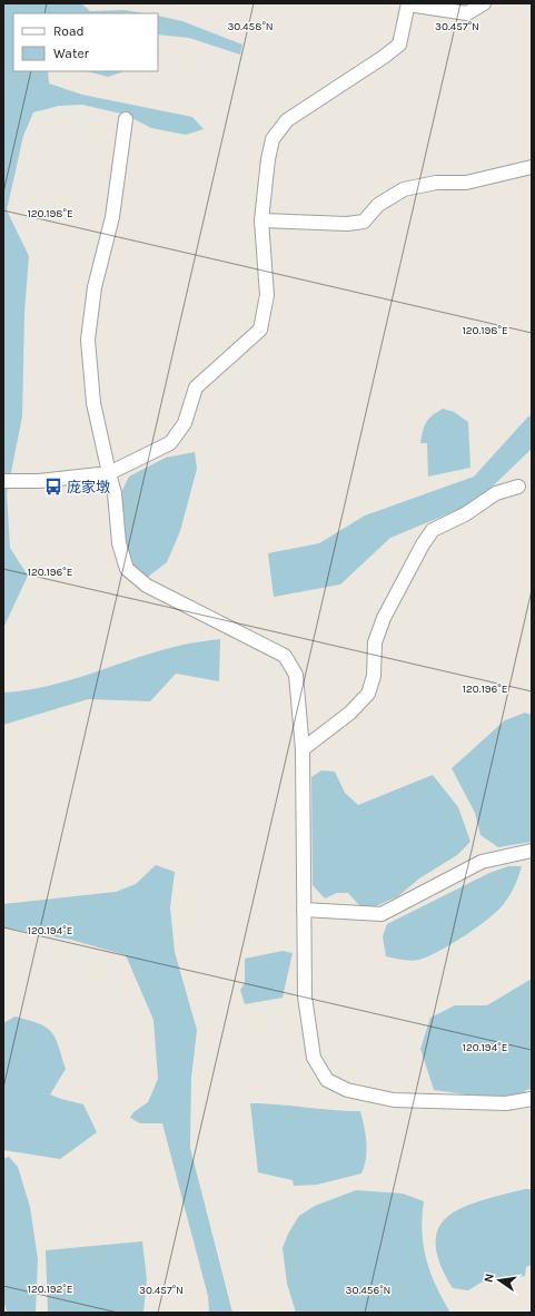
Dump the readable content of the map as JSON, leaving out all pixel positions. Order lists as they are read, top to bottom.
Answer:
{
  "places": {
    "bus stop": ["庞家墩"]
  },
  "legend": ["Road", "Water"],
  "north": "left",
  "coordinates": [
    "30.458°N",
    "30.457°N",
    "120.198°E",
    "120.196°E",
    "120.194°E",
    "120.192°E",
    "30.456°N"
  ]
}
